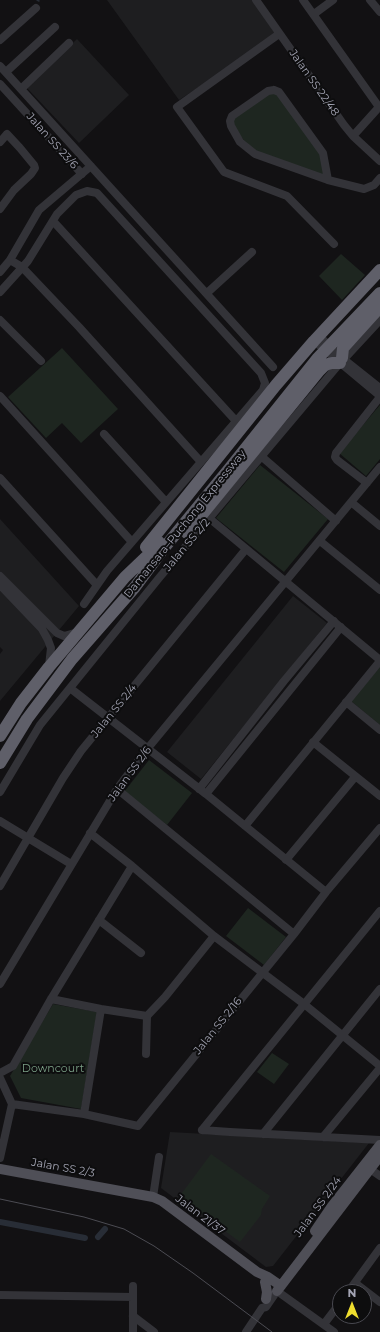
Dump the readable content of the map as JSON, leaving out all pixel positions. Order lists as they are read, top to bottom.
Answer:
{
  "streets": {
    "highway": ["Damansara–Puchong Expressway"],
    "main road": ["Jalan SS 2/3", "Jalan SS 2/24", "Jalan 21/37"],
    "street": [
      "Jalan SS 22/48",
      "Jalan SS 23/6",
      "Jalan SS 2/2",
      "Jalan SS 2/4",
      "Jalan SS 2/6",
      "Jalan SS 2/16"
    ]
  },
  "crossings": [
    ["Jalan SS 2/3", "Jalan 21/37"],
    ["Jalan SS 2/24", "Jalan 21/37"]
  ],
  "parks": ["Downcourt"],
  "north": "top"
}
